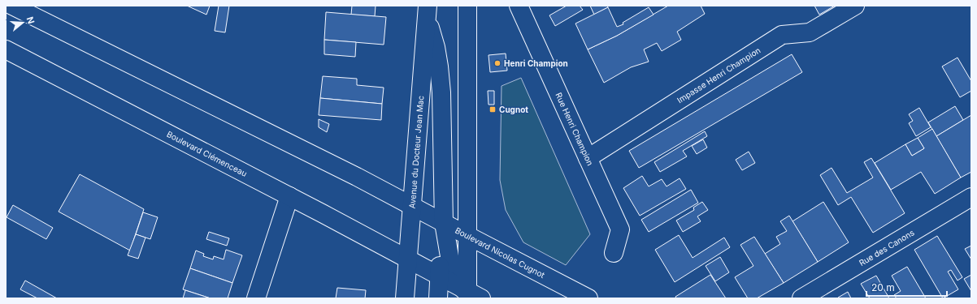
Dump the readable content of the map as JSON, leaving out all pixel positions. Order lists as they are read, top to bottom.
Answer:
{
  "streets": {
    "main road": [
      "Impasse Henri Champion",
      "Rue Henri Champion",
      "Avenue du Docteur Jean Mac",
      "Boulevard Clémenceau",
      "Rue des Canons",
      "Boulevard Nicolas Cugnot"
    ]
  },
  "crossings": [
    ["Impasse Henri Champion", "Rue Henri Champion"],
    ["Avenue du Docteur Jean Mac", "Boulevard Clémenceau"],
    ["Avenue du Docteur Jean Mac", "Boulevard Nicolas Cugnot"]
  ],
  "places": {
    "other": ["Henri Champion"],
    "transit": ["Cugnot"]
  },
  "scale_bar": "20 m",
  "north": "right"
}
